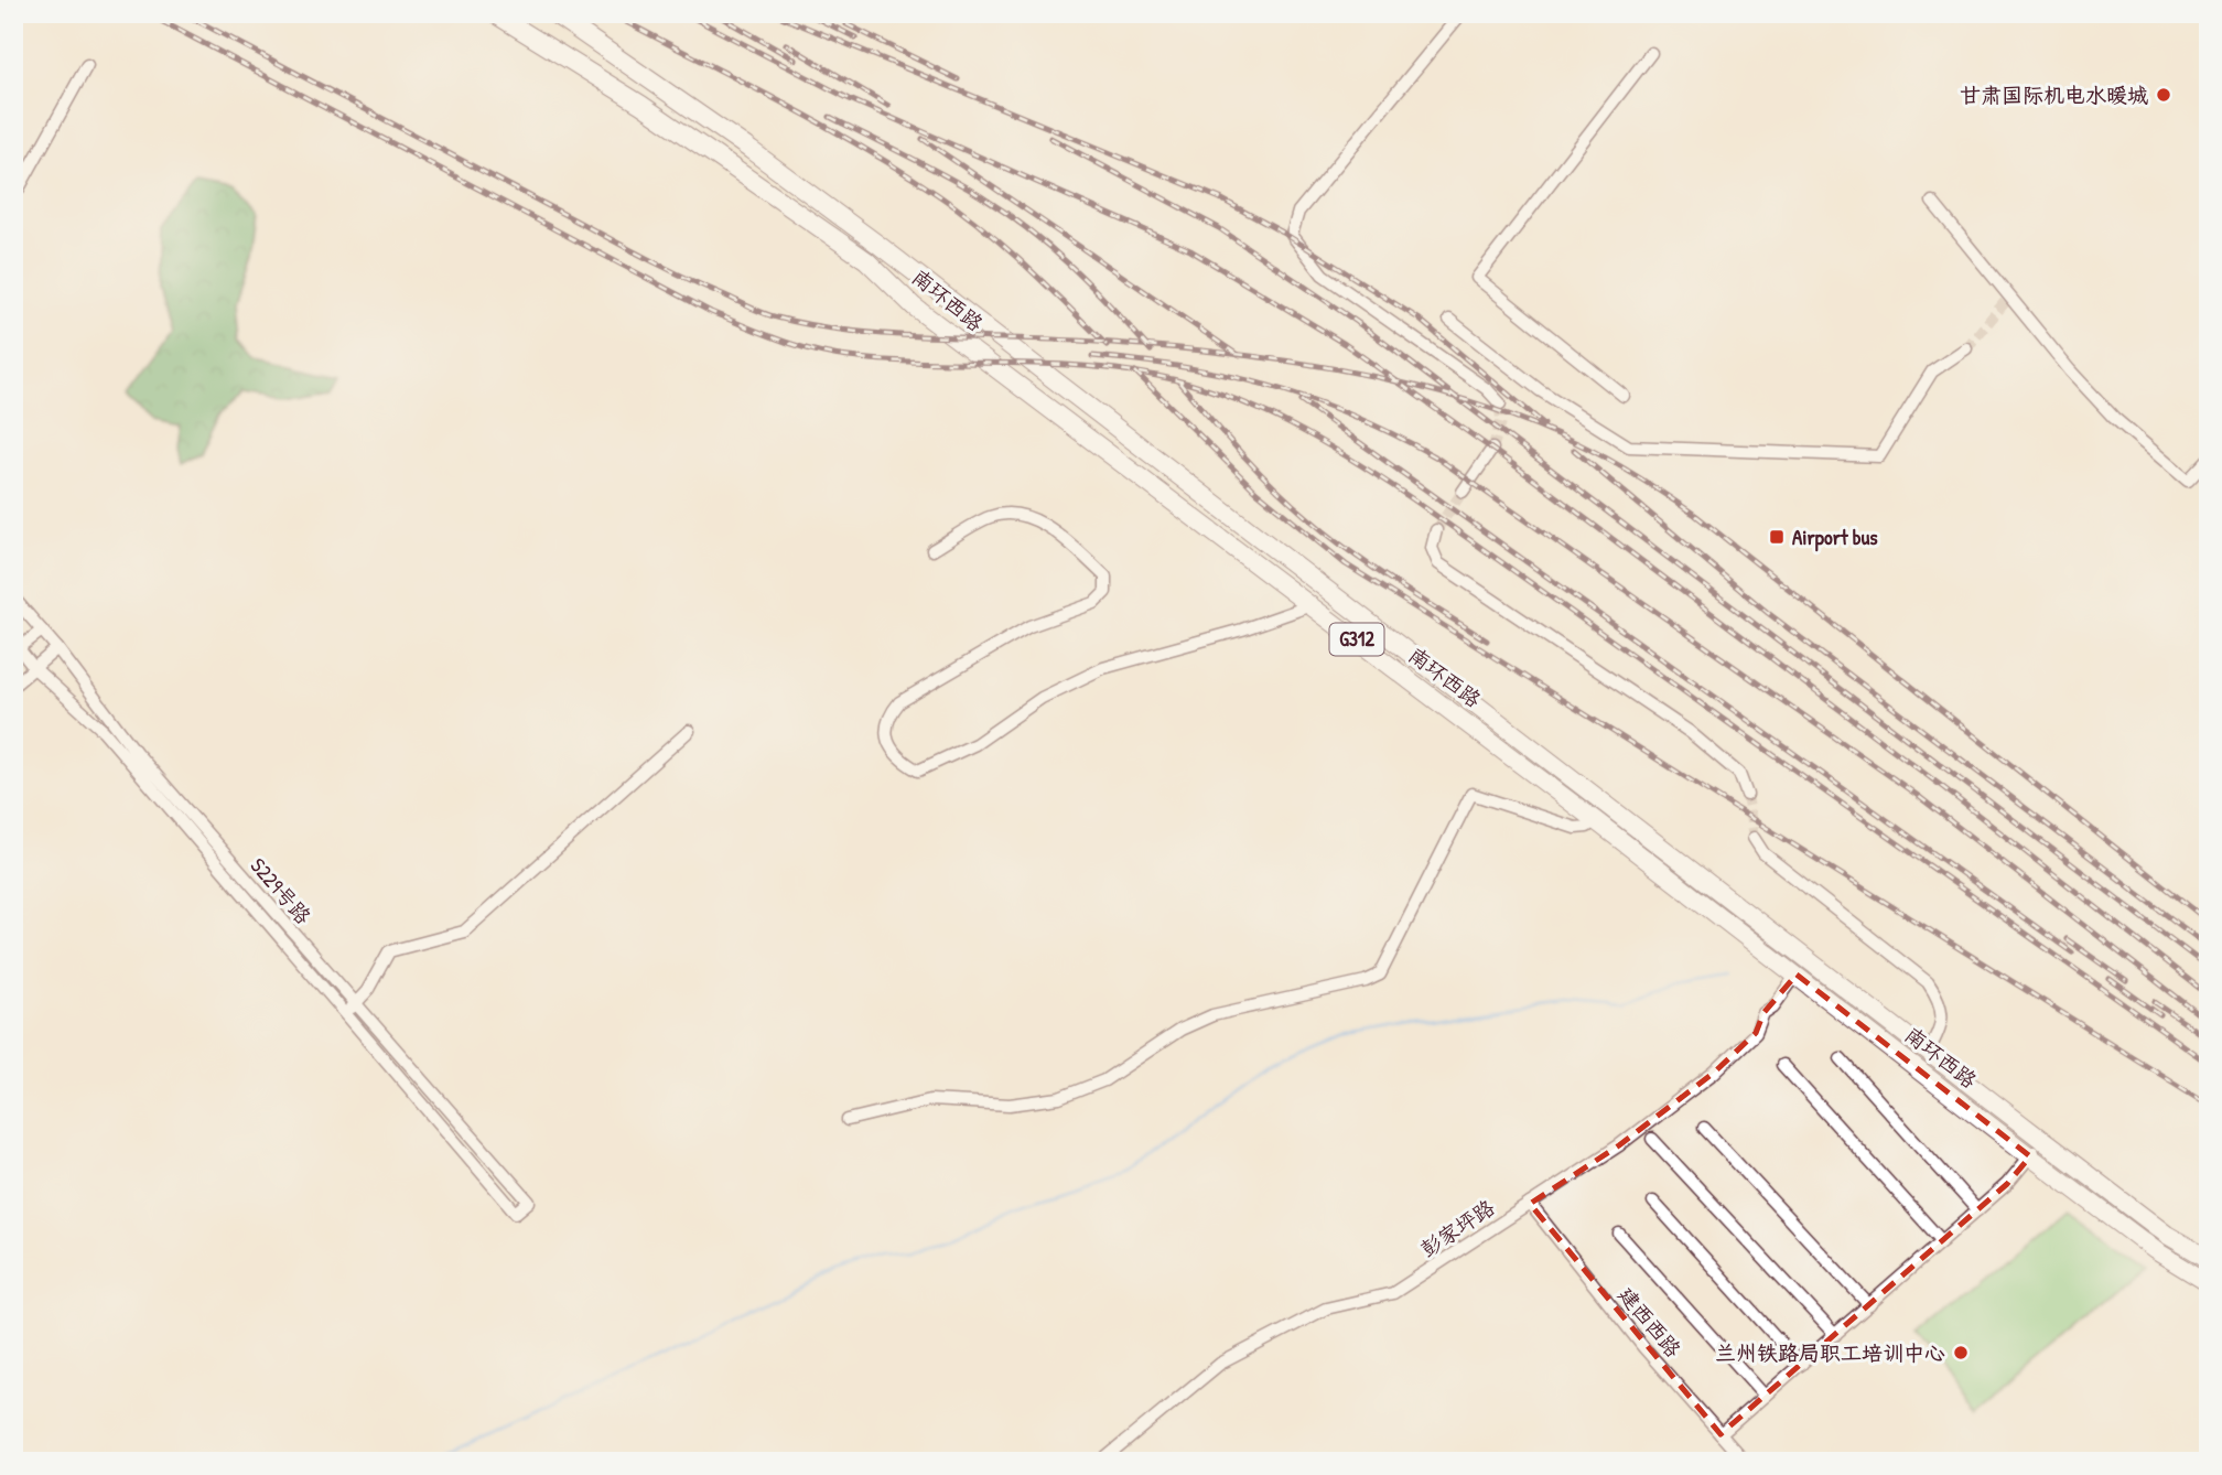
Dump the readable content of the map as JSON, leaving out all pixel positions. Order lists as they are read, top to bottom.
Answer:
{
  "streets": {
    "highway": ["南环西路", "G312"],
    "street": ["S229号路", "彭家坪路", "建西西路"]
  },
  "crossings": [
    ["南环西路", "彭家坪路"],
    ["彭家坪路", "建西西路"]
  ],
  "places": {
    "other": ["甘肃国际机电水暖城", "兰州铁路局职工培训中心"],
    "transit": ["Airport bus"]
  }
}
